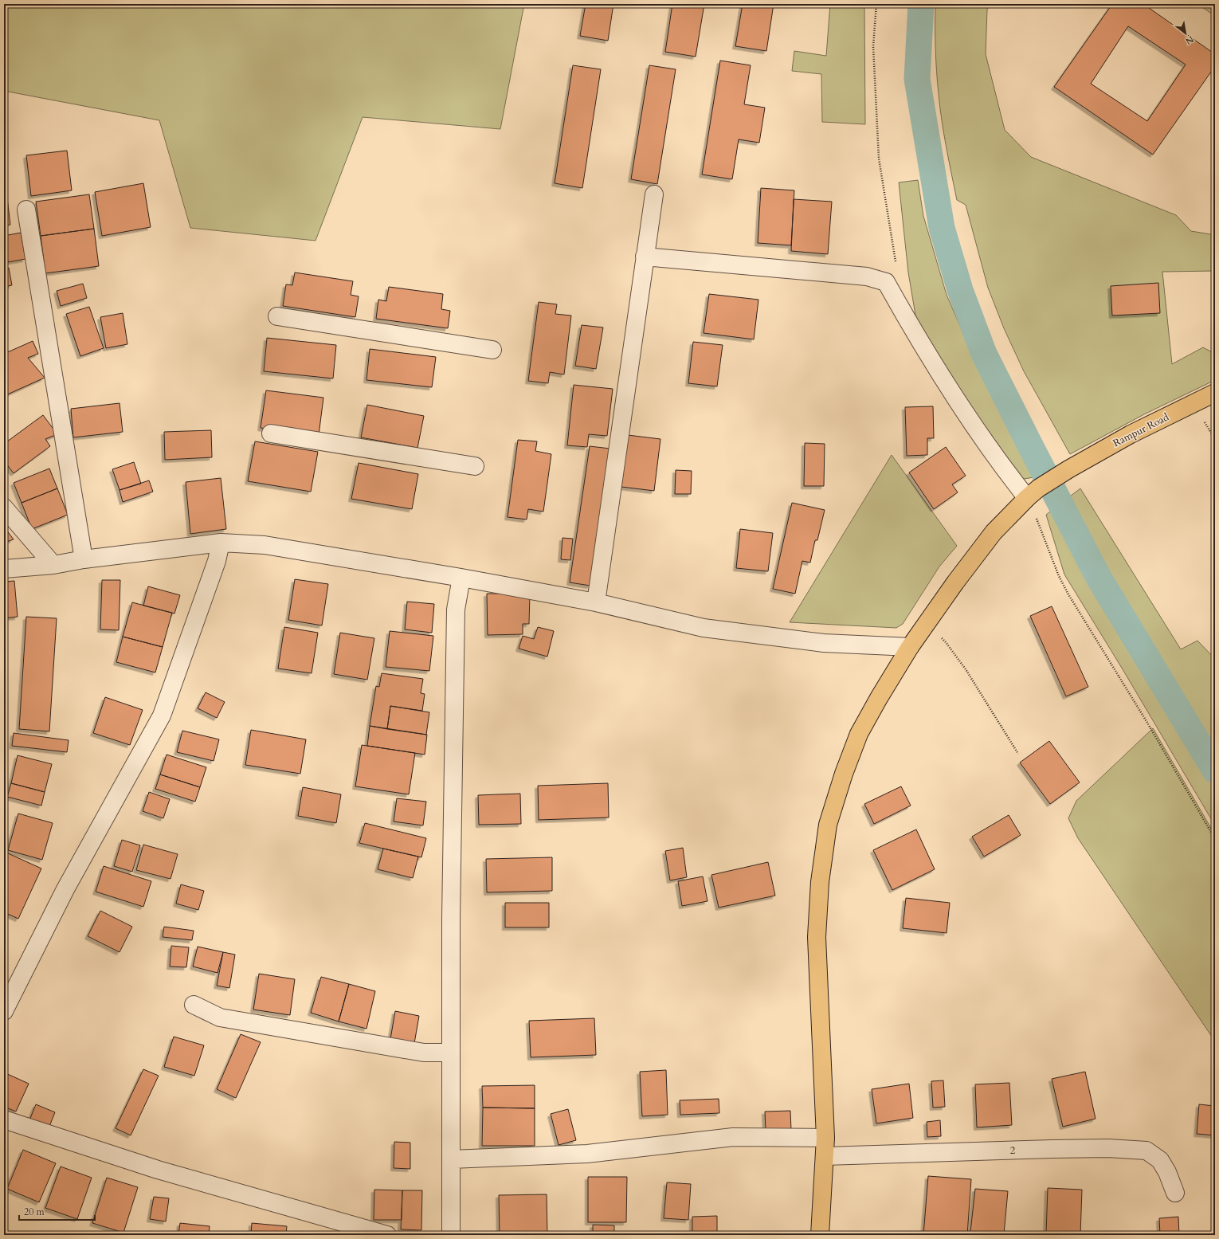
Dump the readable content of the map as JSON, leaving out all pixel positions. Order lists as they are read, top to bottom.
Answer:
{
  "streets": {
    "main road": ["Rampur Road"],
    "street": ["2"]
  },
  "crossings": [
    ["Rampur Road", "2"]
  ],
  "scale_bar": "20 m",
  "north": "bottom right"
}
